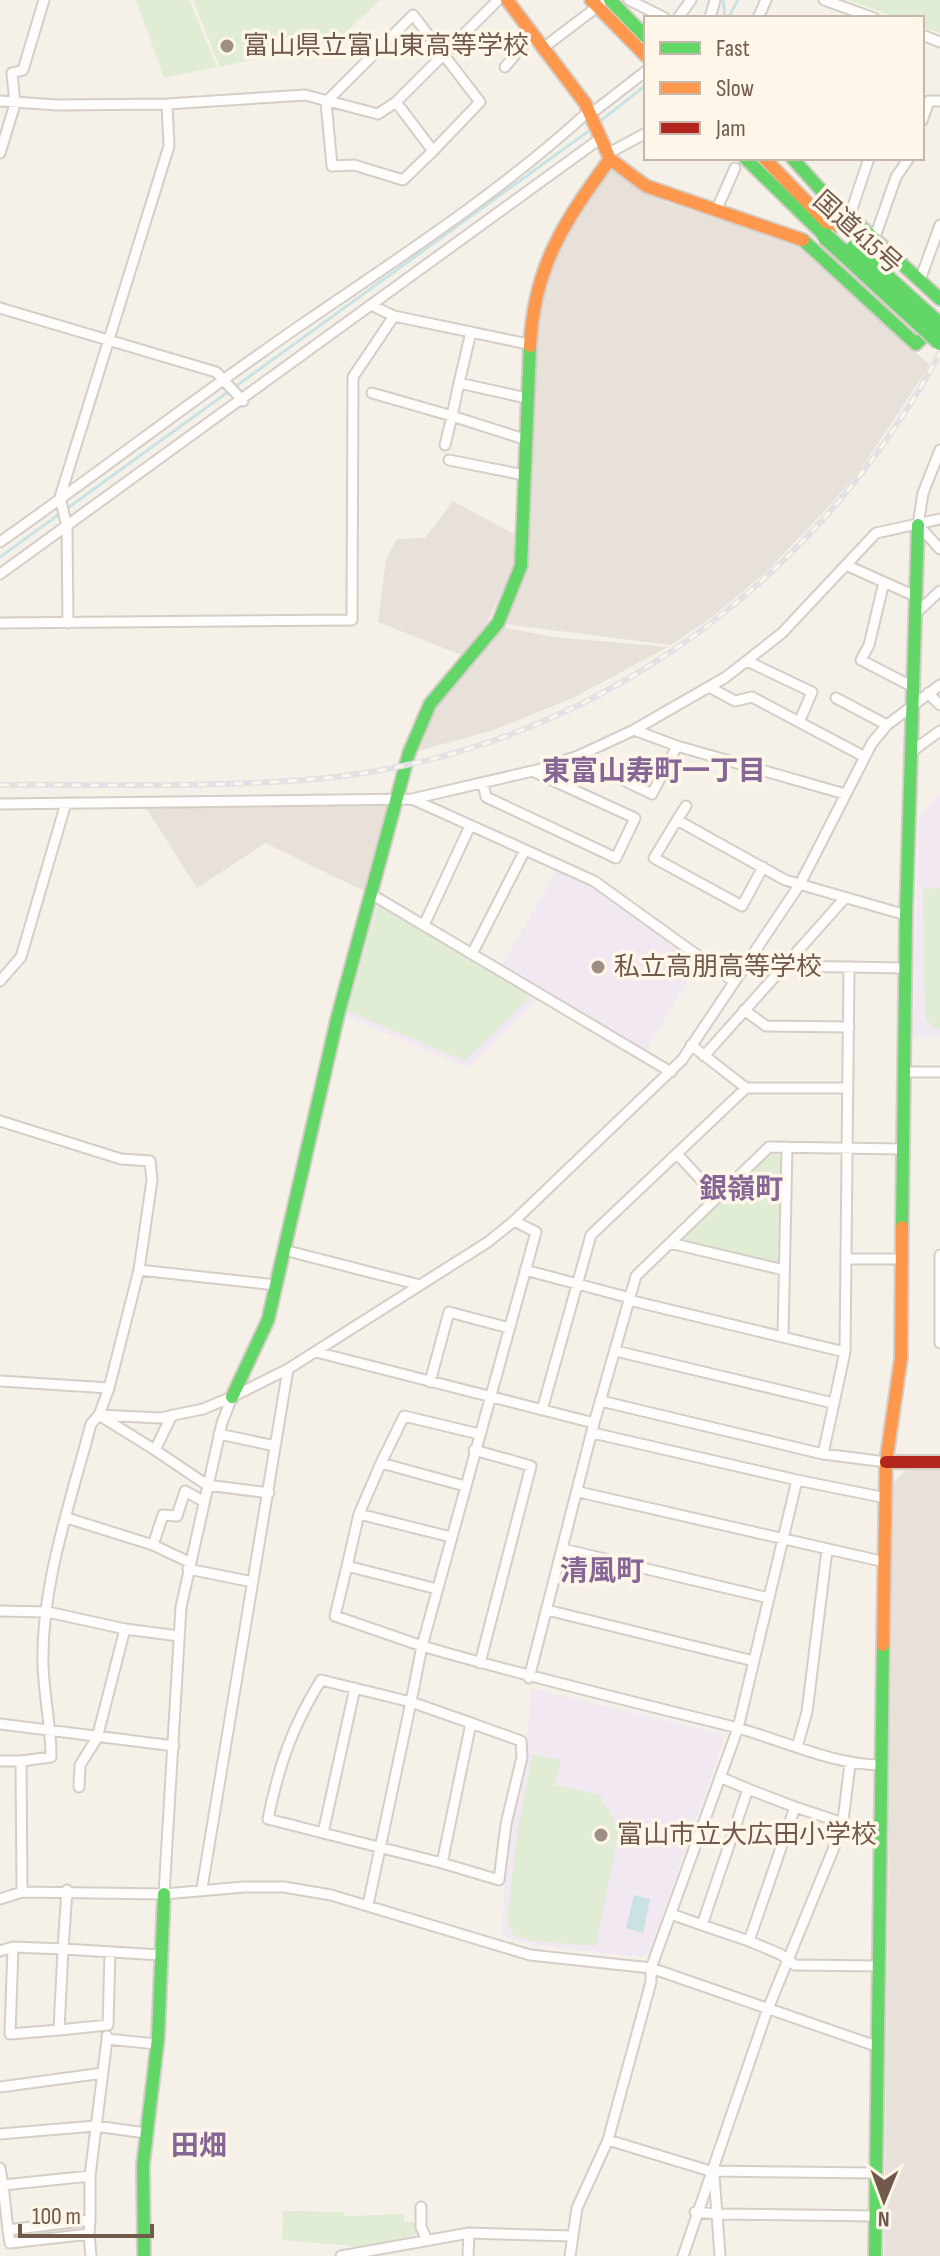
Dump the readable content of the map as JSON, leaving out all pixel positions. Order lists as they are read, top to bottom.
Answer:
{
  "streets": {
    "main road": ["国道415号"]
  },
  "districts": [
    "東富山寿町一丁目",
    "銀嶺町",
    "清風町",
    "田畑"
  ],
  "places": ["富山県立富山東高等学校", "私立高朋高等学校", "富山市立大広田小学校"],
  "legend": ["Fast", "Slow", "Jam"],
  "scale_bar": "100 m",
  "north": "bottom"
}
